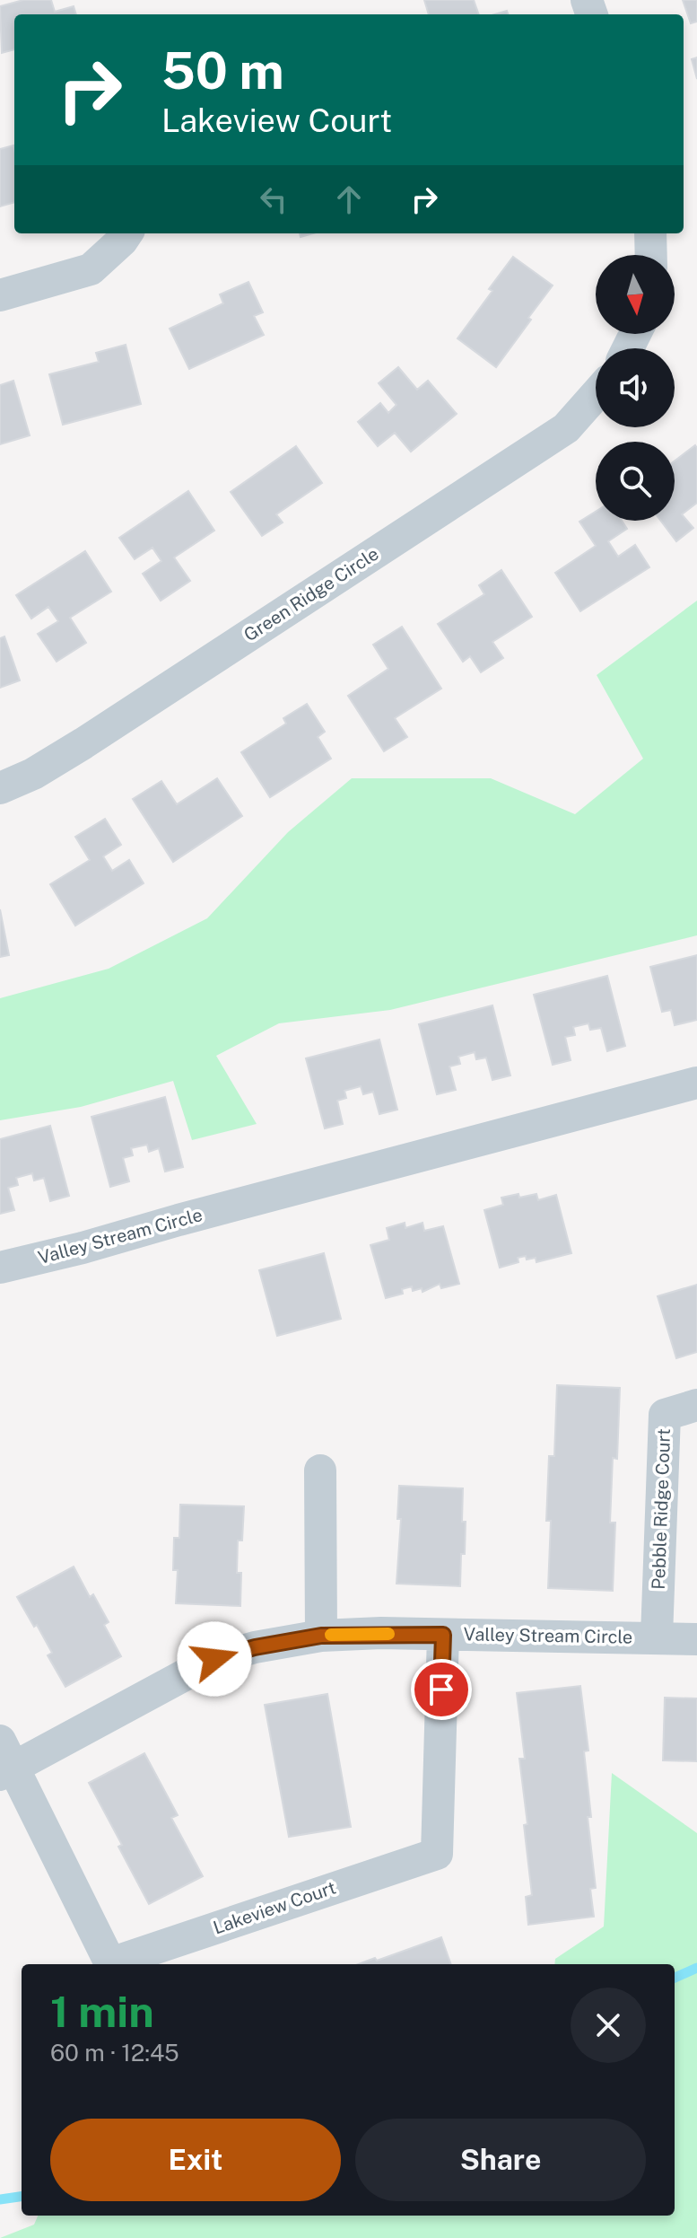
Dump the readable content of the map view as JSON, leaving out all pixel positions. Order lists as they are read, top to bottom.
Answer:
{
  "streets": {
    "street": [
      "Green Ridge Circle",
      "Valley Stream Circle",
      "Pebble Ridge Court",
      "Lakeview Court"
    ]
  },
  "crossings": [
    ["Valley Stream Circle", "Pebble Ridge Court"],
    ["Valley Stream Circle", "Lakeview Court"]
  ],
  "north": "bottom",
  "page": {
    "turn": ["50 m", "Lakeview Court"],
    "heading": ["1 min", "60 m · 12:45"],
    "buttons": ["Exit", "Share"]
  }
}
